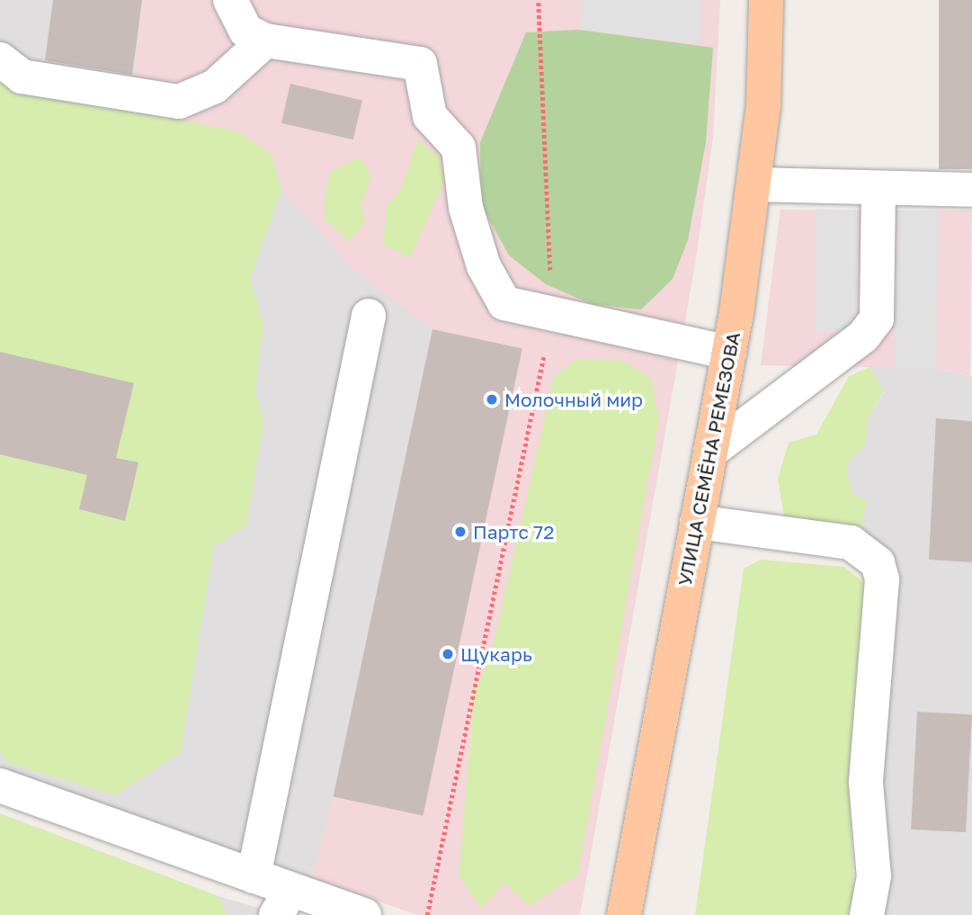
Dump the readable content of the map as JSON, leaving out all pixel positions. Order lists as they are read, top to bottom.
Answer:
{
  "streets": {
    "main road": ["УЛИЦА СЕМЁНА РЕМЕЗОВА"]
  },
  "places": ["Молочный мир", "Партс 72", "Щукарь"]
}
